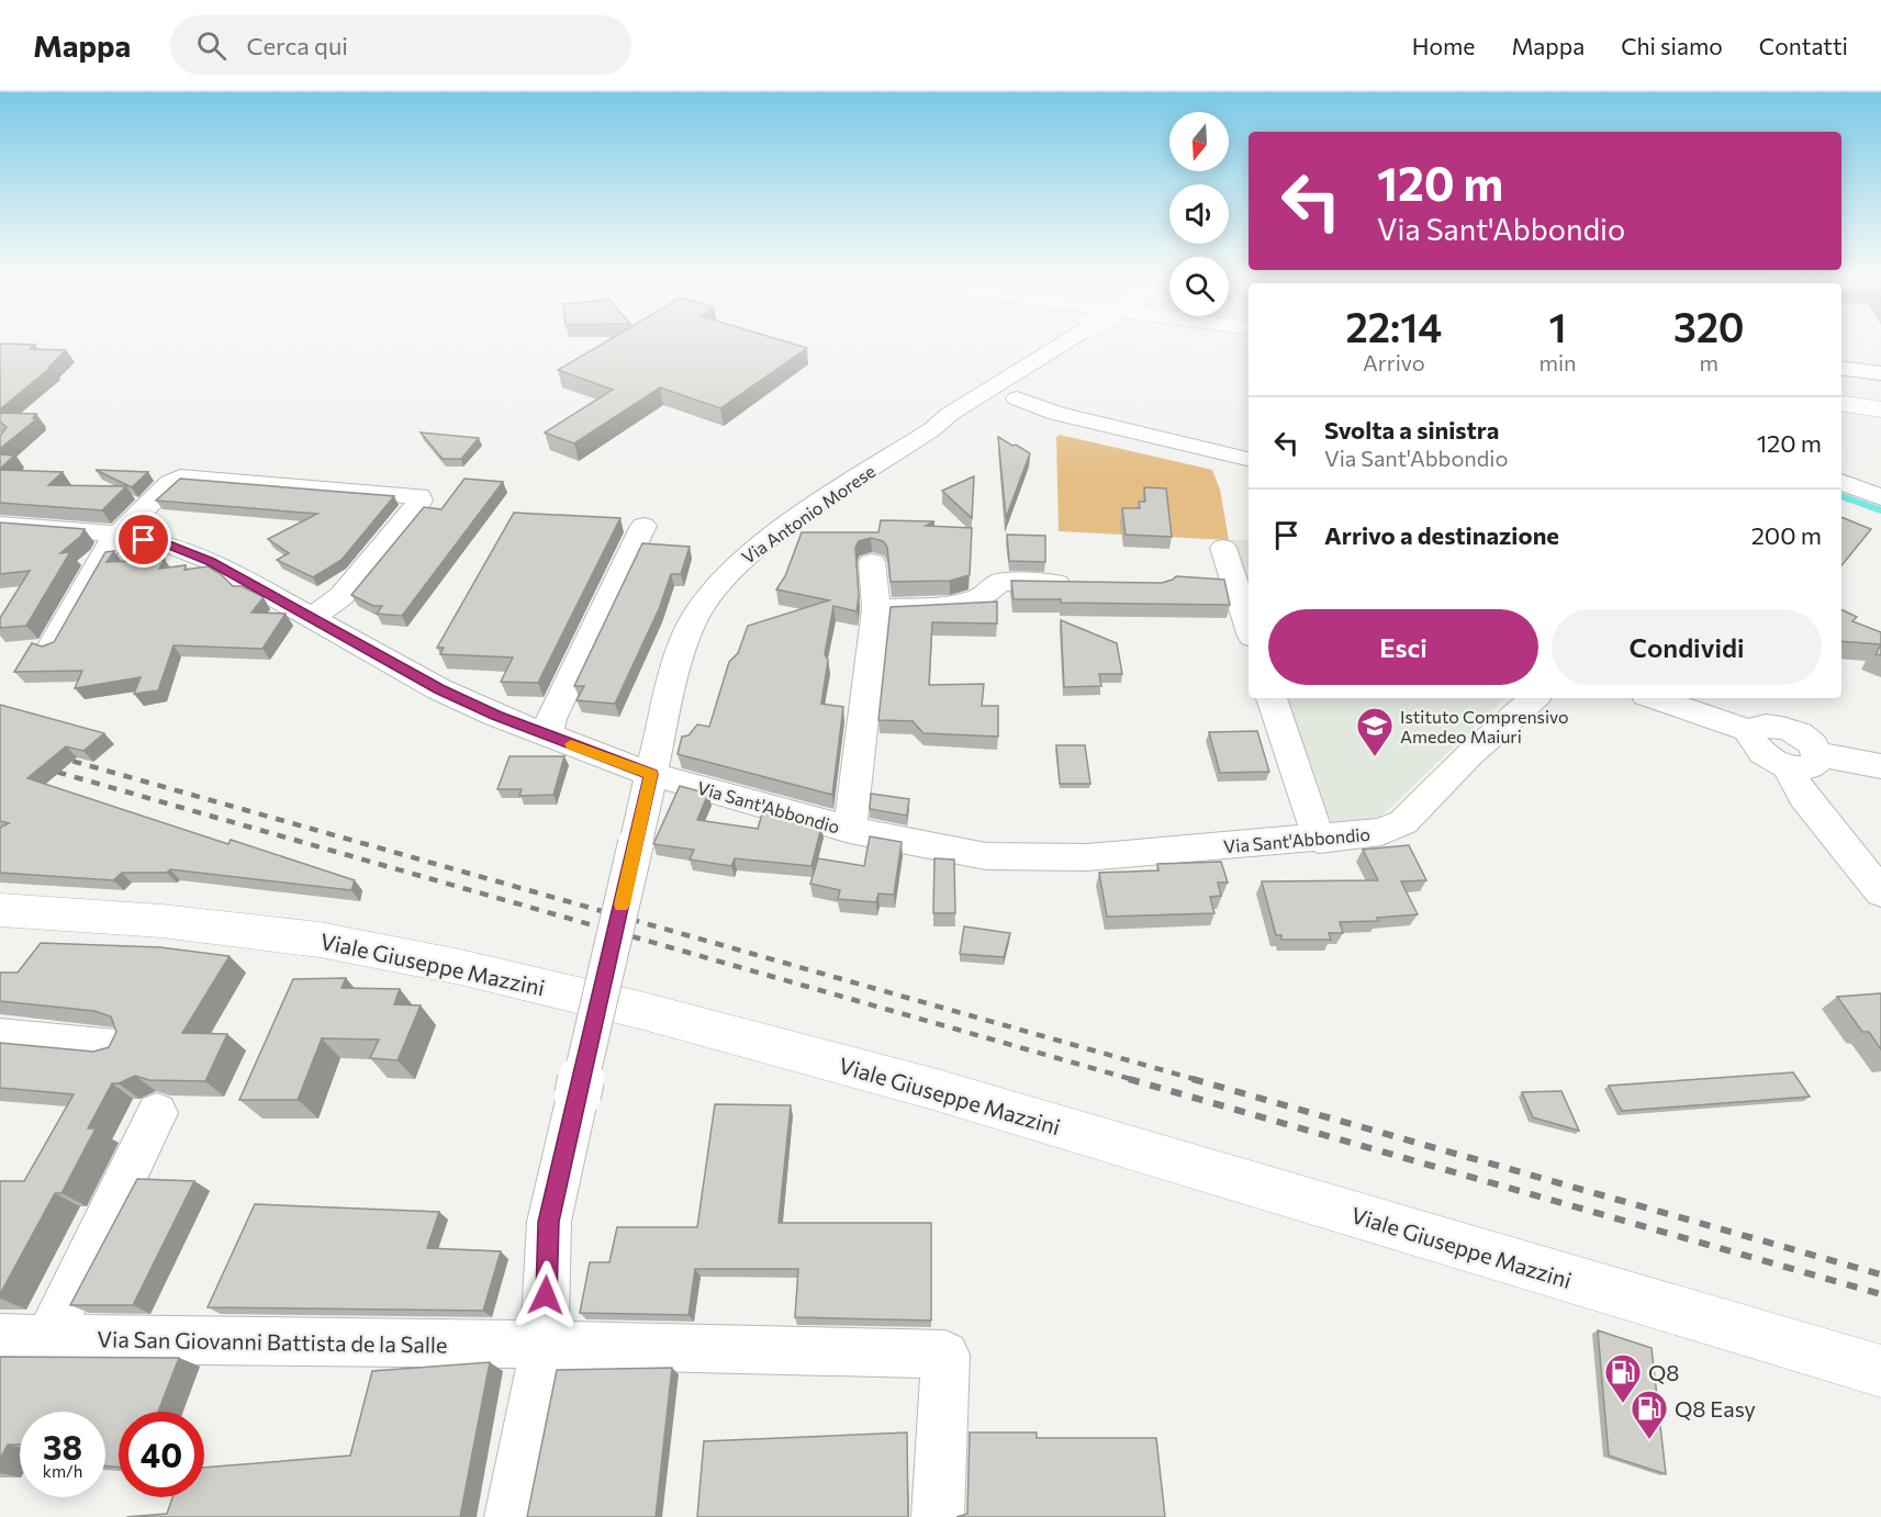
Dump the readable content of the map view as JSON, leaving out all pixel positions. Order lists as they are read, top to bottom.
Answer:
{
  "streets": {
    "main road": ["Viale Giuseppe Mazzini"],
    "street": ["Via Antonio Morese", "Via Sant'Abbondio", "Via San Giovanni Battista de la Salle"]
  },
  "crossings": [
    ["Via Antonio Morese", "Via Sant'Abbondio"],
    ["Via Antonio Morese", "Via San Giovanni Battista de la Salle"]
  ],
  "places": {
    "school or university": ["Istituto Comprensivo Amedeo Maiuri"],
    "fuel station": ["Q8", "Q8 Easy"]
  },
  "north": "bottom",
  "page": {
    "header": "Mappa",
    "search": "Cerca qui",
    "nav": [
      "Home",
      "Mappa",
      "Chi siamo",
      "Contatti"
    ],
    "turn": ["120 m", "Via Sant'Abbondio"],
    "eta": [
      "22:14",
      "Arrivo",
      "1",
      "min",
      "320",
      "m"
    ],
    "list": [
      {
        "name": "Svolta a sinistra",
        "note": "Via Sant'Abbondio",
        "value": "120 m"
      },
      {
        "name": "Arrivo a destinazione",
        "value": "200 m"
      }
    ],
    "buttons": ["Esci", "Condividi"],
    "speed": "38 km/h",
    "limit": "40"
  }
}
